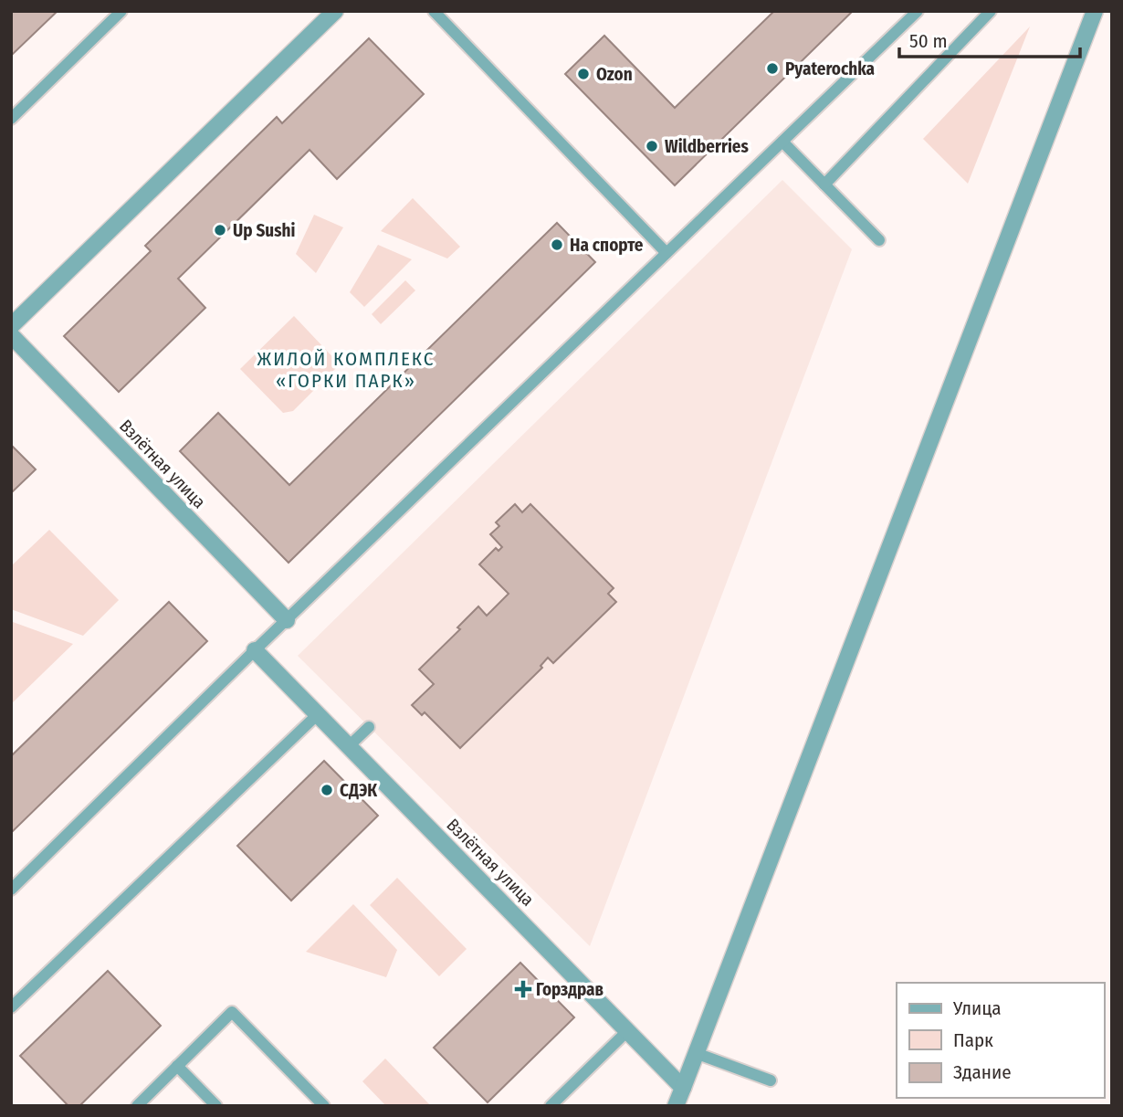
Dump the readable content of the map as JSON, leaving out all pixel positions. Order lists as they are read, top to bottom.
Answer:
{
  "streets": {
    "street": ["Взлётная улица"]
  },
  "districts": ["ЖИЛОЙ КОМПЛЕКС «ГОРКИ ПАРК»"],
  "places": {
    "other": [
      "Pyaterochka",
      "Ozon",
      "Wildberries",
      "Up Sushi",
      "На спорте",
      "СДЭК"
    ],
    "health": ["Горздрав"]
  },
  "legend": ["Улица", "Парк", "Здание"],
  "scale_bar": "50 m"
}
